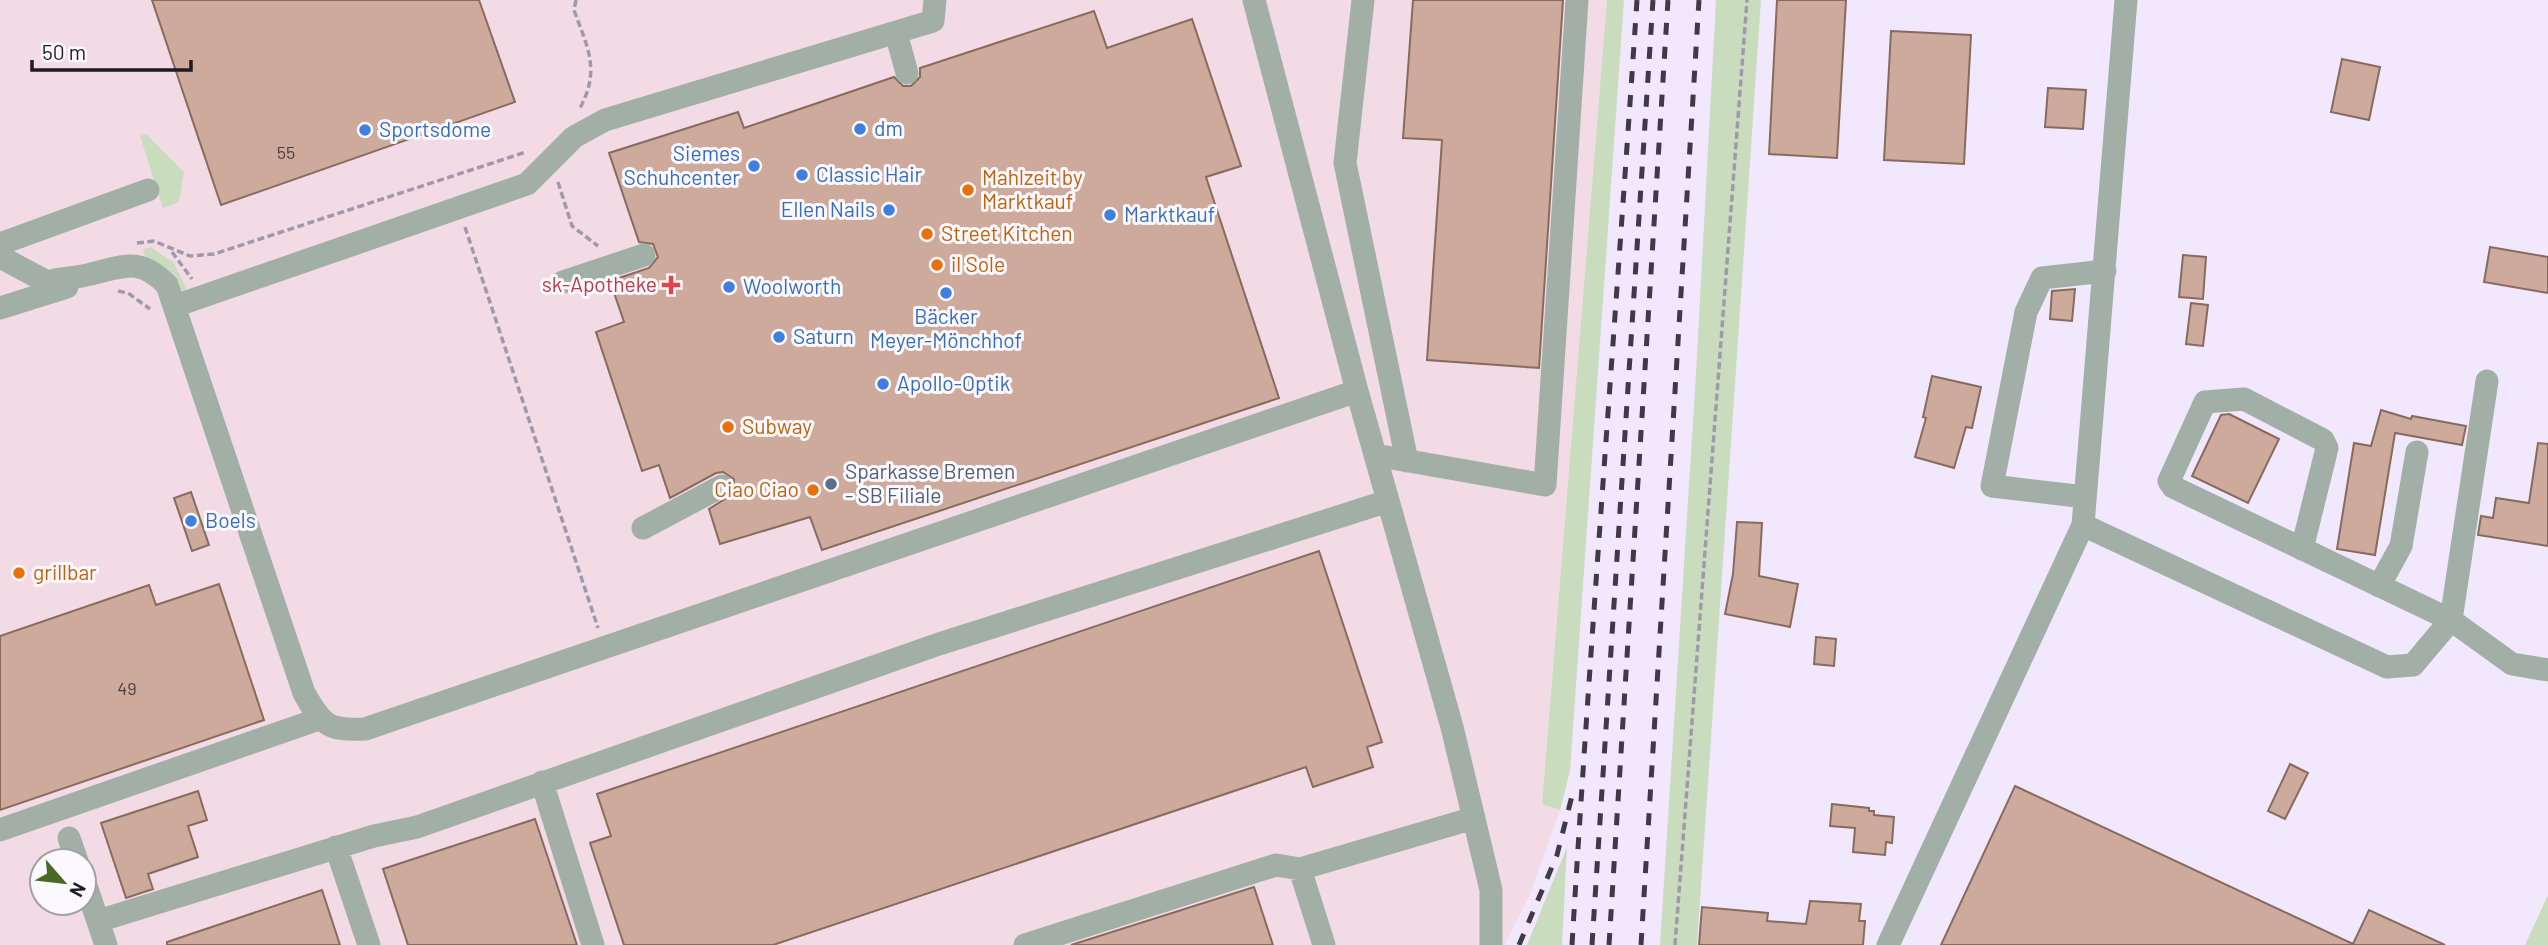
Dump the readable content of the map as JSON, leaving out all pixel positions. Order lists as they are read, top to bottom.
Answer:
{
  "places": {
    "other": [
      "dm",
      "Sportsdome",
      "Siemes Schuhcenter",
      "Classic Hair",
      "Mahlzeit by Marktkauf",
      "Ellen Nails",
      "Marktkauf",
      "Street Kitchen",
      "il Sole",
      "Woolworth",
      "Bäcker Meyer-Mönchhof",
      "Saturn",
      "Apollo-Optik",
      "Subway",
      "Sparkasse Bremen - SB Filiale",
      "Ciao Ciao",
      "Boels",
      "grillbar"
    ],
    "health": ["sk-Apotheke"]
  },
  "house_numbers": ["55", "49"],
  "scale_bar": "50 m",
  "north": "bottom right"
}
